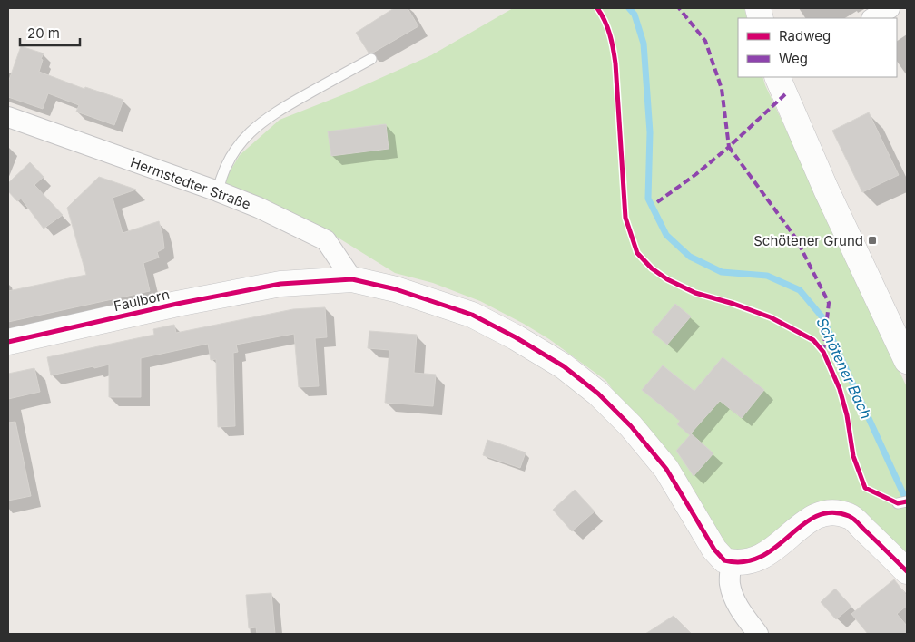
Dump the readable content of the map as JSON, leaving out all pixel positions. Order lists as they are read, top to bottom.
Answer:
{
  "streets": {
    "street": ["Hermstedter Straße", "Faulborn"]
  },
  "crossings": [
    ["Hermstedter Straße", "Faulborn"]
  ],
  "water": ["Schötener Bach"],
  "places": {
    "transit": ["Schötener Grund"]
  },
  "legend": ["Radweg", "Weg"],
  "scale_bar": "20 m"
}
